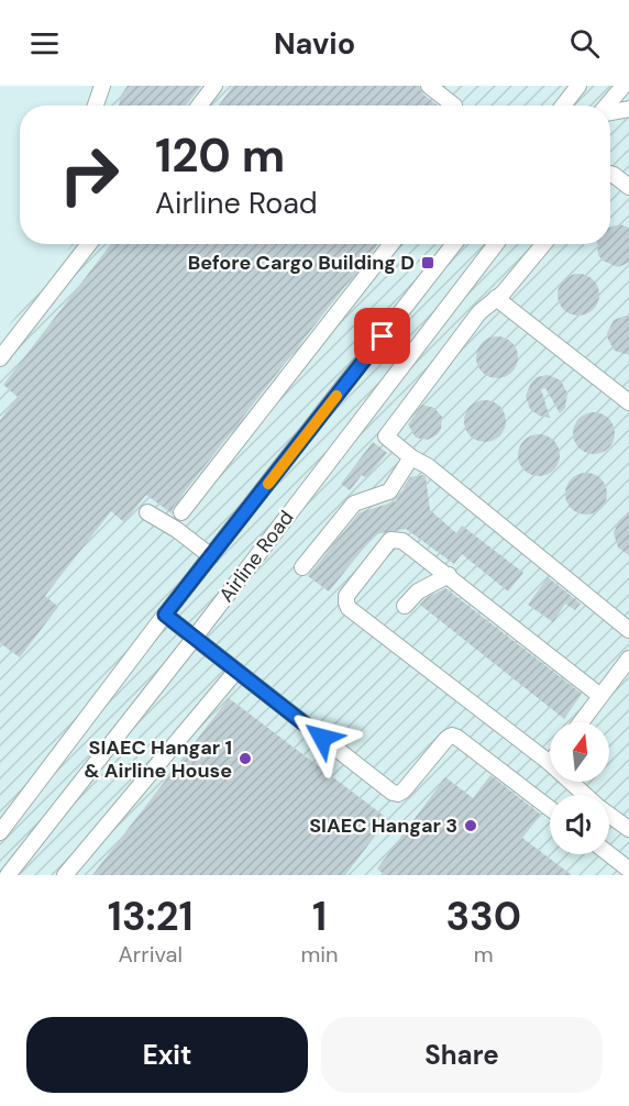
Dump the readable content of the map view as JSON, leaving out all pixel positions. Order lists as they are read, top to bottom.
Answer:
{
  "streets": {
    "lane": ["Airline Road"]
  },
  "places": {
    "transit": ["Before Cargo Building D"],
    "other": ["SIAEC Hangar 1 & Airline House", "SIAEC Hangar 3"]
  },
  "north": "top",
  "page": {
    "header": "Navio",
    "turn": ["120 m", "Airline Road"],
    "eta": [
      "13:21",
      "Arrival",
      "1",
      "min",
      "330",
      "m"
    ],
    "buttons": ["Exit", "Share"]
  }
}
